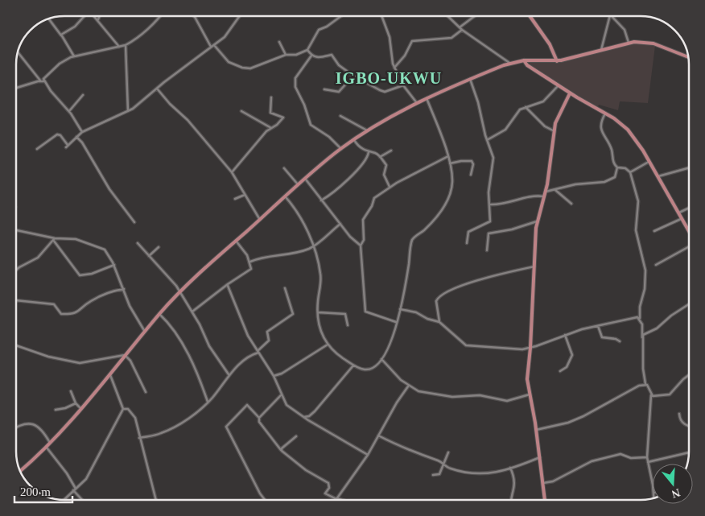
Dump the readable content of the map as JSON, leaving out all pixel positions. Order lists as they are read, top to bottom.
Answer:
{
  "districts": ["IGBO-UKWU"],
  "scale_bar": "200 m",
  "north": "bottom"
}
